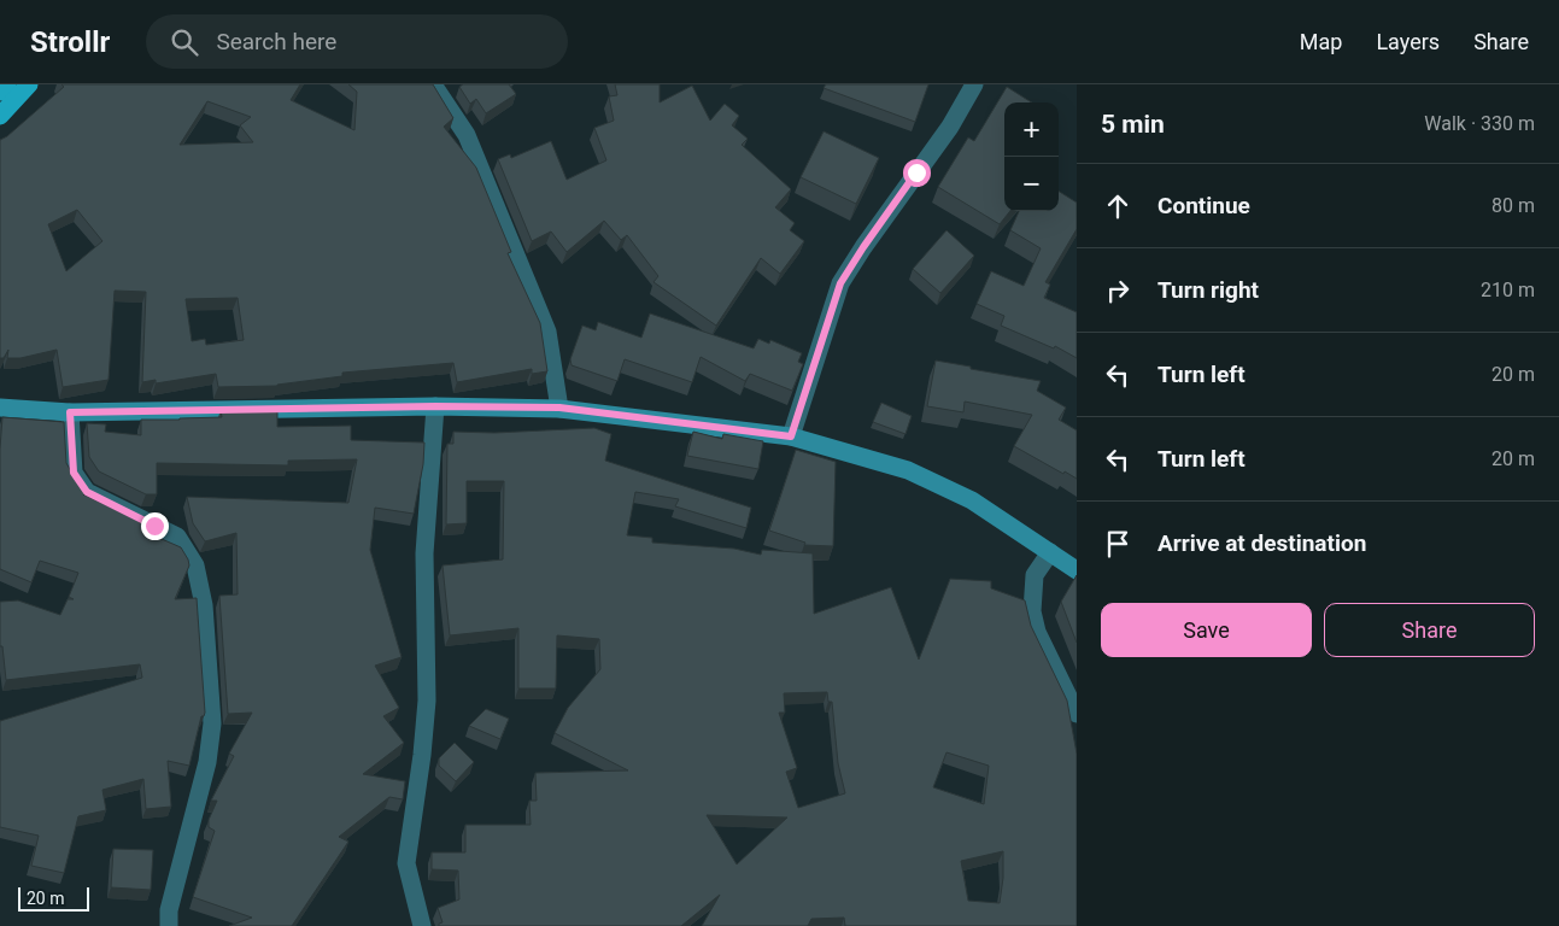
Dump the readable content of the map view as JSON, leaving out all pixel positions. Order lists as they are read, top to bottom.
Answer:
{
  "scale_bar": "20 m",
  "page": {
    "header": "Strollr",
    "search": "Search here",
    "nav": ["Map", "Layers", "Share"],
    "heading": ["5 min", "Walk · 330 m"],
    "map_buttons": ["+", "−"],
    "list": [
      ["Continue", "80 m"],
      ["Turn right", "210 m"],
      ["Turn left", "20 m"],
      ["Turn left", "20 m"],
      "Arrive at destination"
    ],
    "buttons": ["Save", "Share"],
    "scale": "20 m"
  }
}
